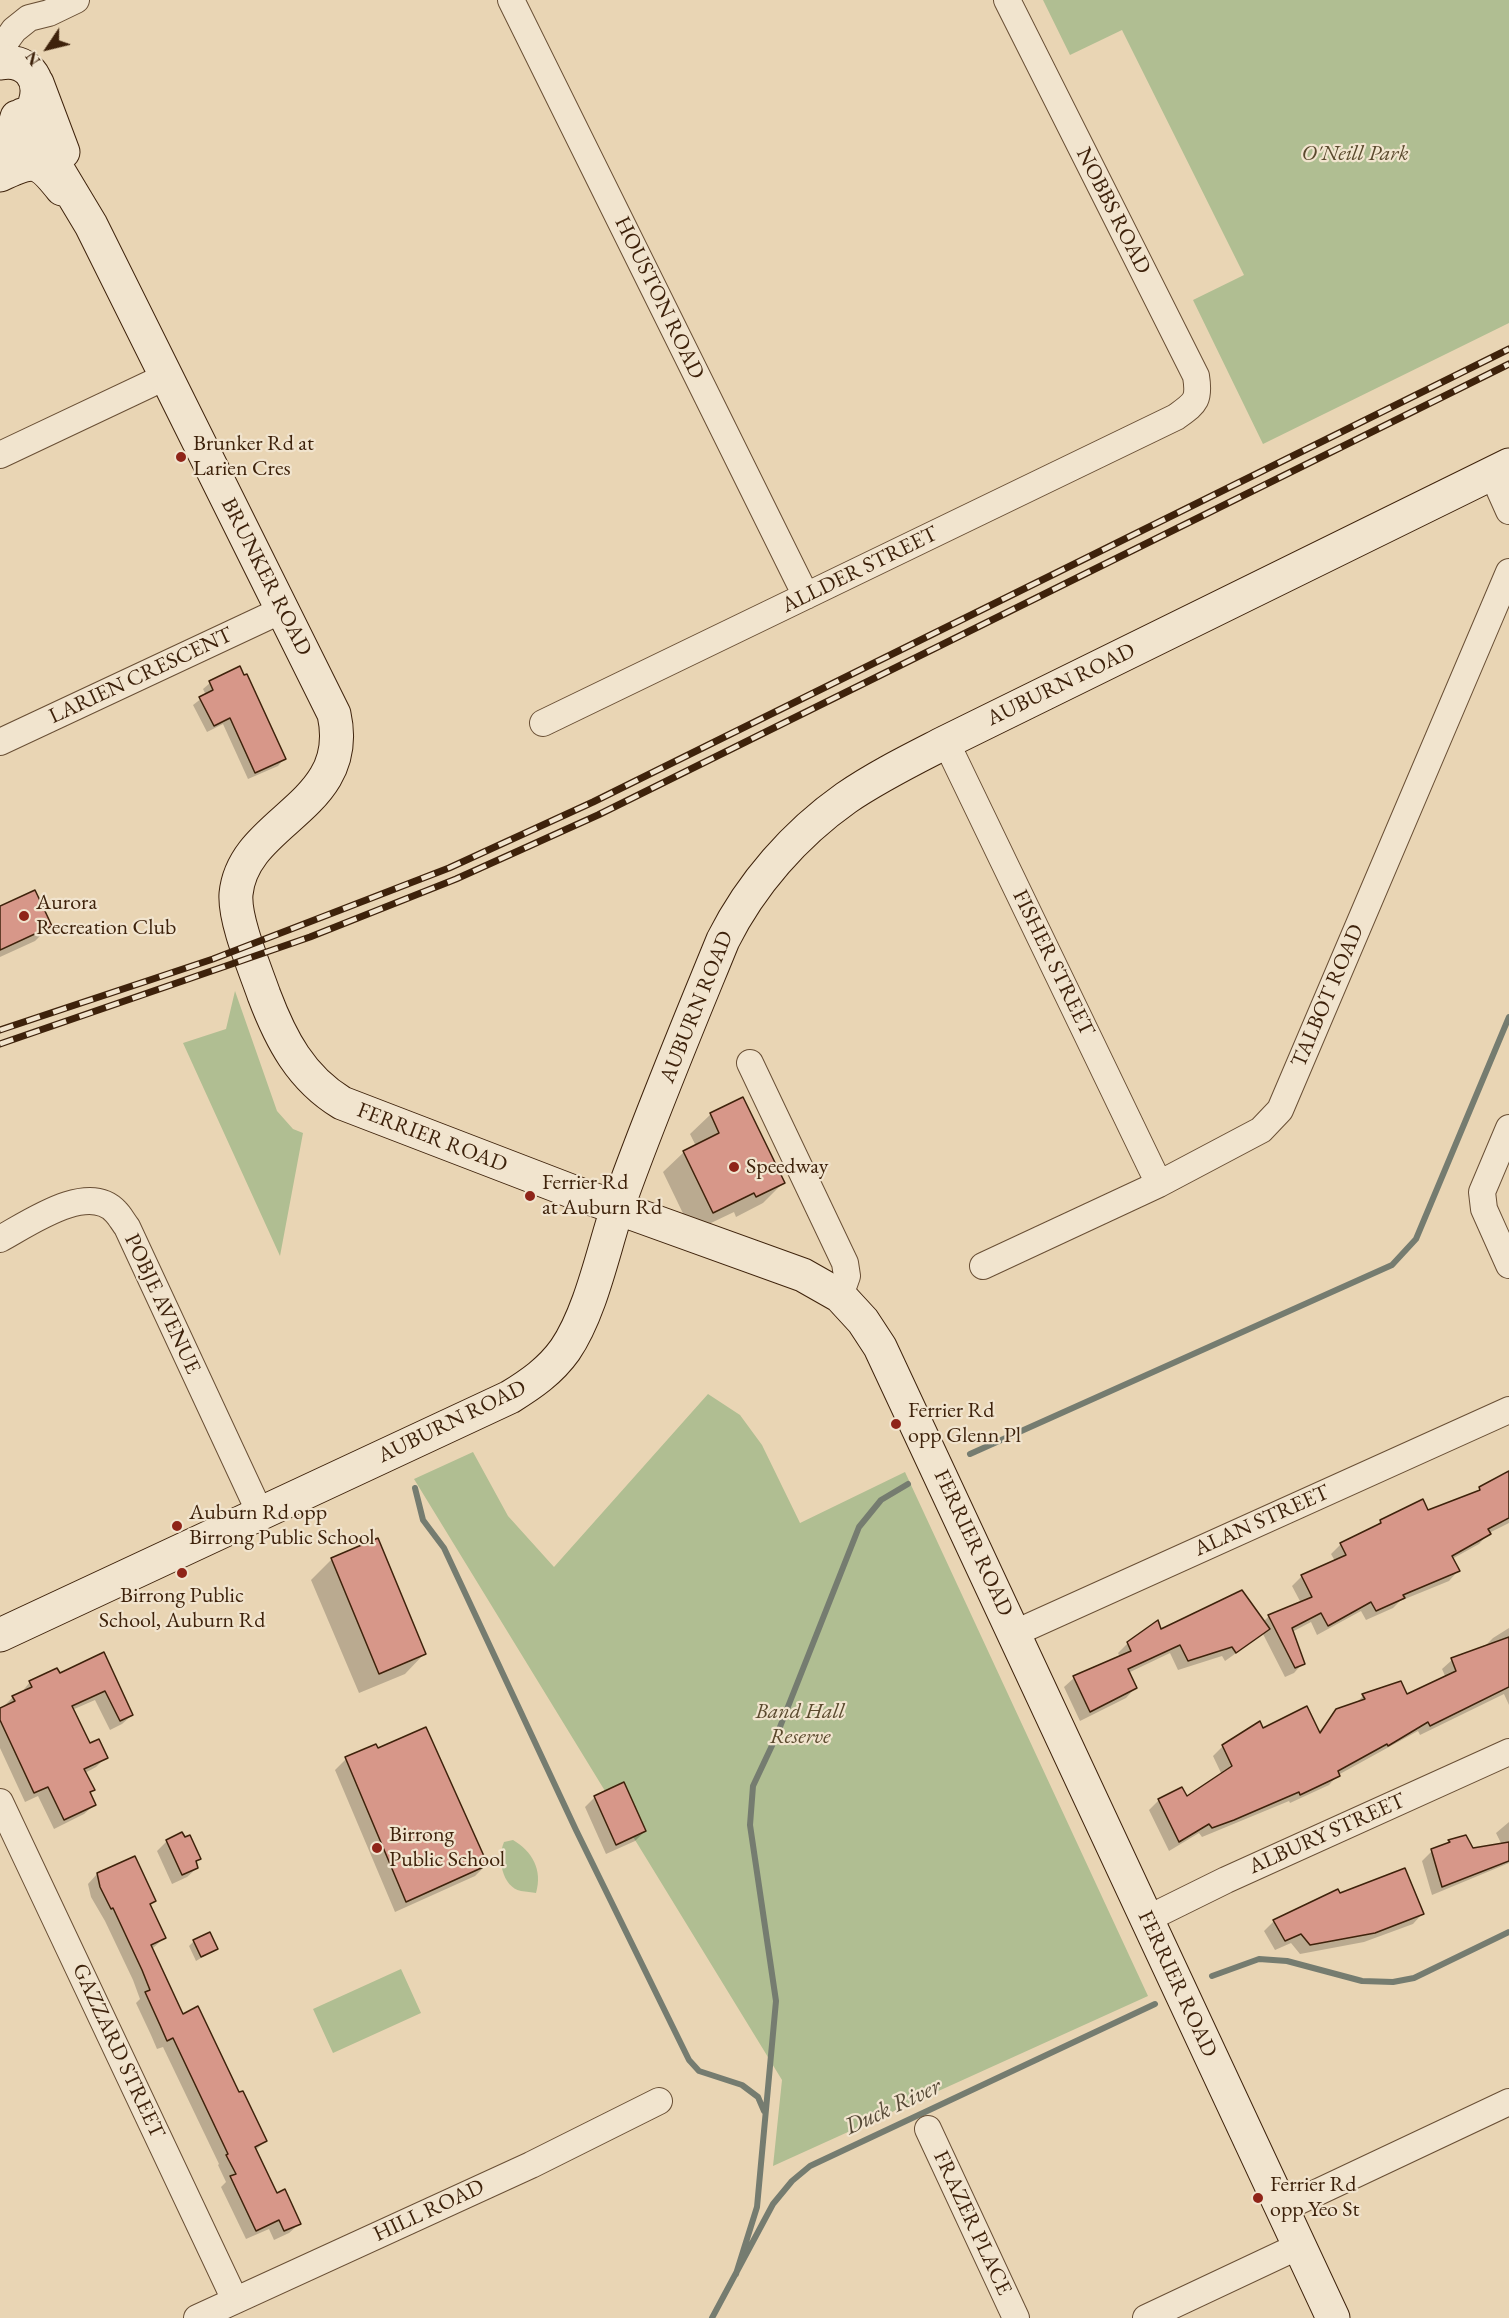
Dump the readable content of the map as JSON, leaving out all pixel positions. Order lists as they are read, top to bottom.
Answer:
{
  "streets": {
    "main road": ["BRUNKER ROAD", "AUBURN ROAD", "FERRIER ROAD"],
    "street": [
      "NOBBS ROAD",
      "HOUSTON ROAD",
      "ALLDER STREET",
      "LARIEN CRESCENT",
      "FISHER STREET",
      "TALBOT ROAD",
      "POBJE AVENUE",
      "ALAN STREET",
      "ALBURY STREET",
      "GAZZARD STREET",
      "HILL ROAD",
      "FRAZER PLACE"
    ]
  },
  "crossings": [
    ["NOBBS ROAD", "ALLDER STREET"],
    ["HOUSTON ROAD", "ALLDER STREET"],
    ["BRUNKER ROAD", "LARIEN CRESCENT"],
    ["BRUNKER ROAD", "FERRIER ROAD"],
    ["AUBURN ROAD", "FISHER STREET"],
    ["AUBURN ROAD", "FERRIER ROAD"],
    ["AUBURN ROAD", "POBJE AVENUE"],
    ["FISHER STREET", "TALBOT ROAD"],
    ["FERRIER ROAD", "ALAN STREET"],
    ["FERRIER ROAD", "ALBURY STREET"],
    ["GAZZARD STREET", "HILL ROAD"]
  ],
  "water": ["Duck River"],
  "parks": ["O'Neill Park", "Band Hall Reserve"],
  "places": [
    "Brunker Rd at Larien Cres",
    "Aurora Recreation Club",
    "Speedway",
    "Ferrier Rd at Auburn Rd",
    "Ferrier Rd opp Glenn Pl",
    "Auburn Rd opp Birrong Public School",
    "Birrong Public School, Auburn Rd",
    "Birrong Public School",
    "Ferrier Rd opp Yeo St"
  ],
  "north": "bottom left"
}
